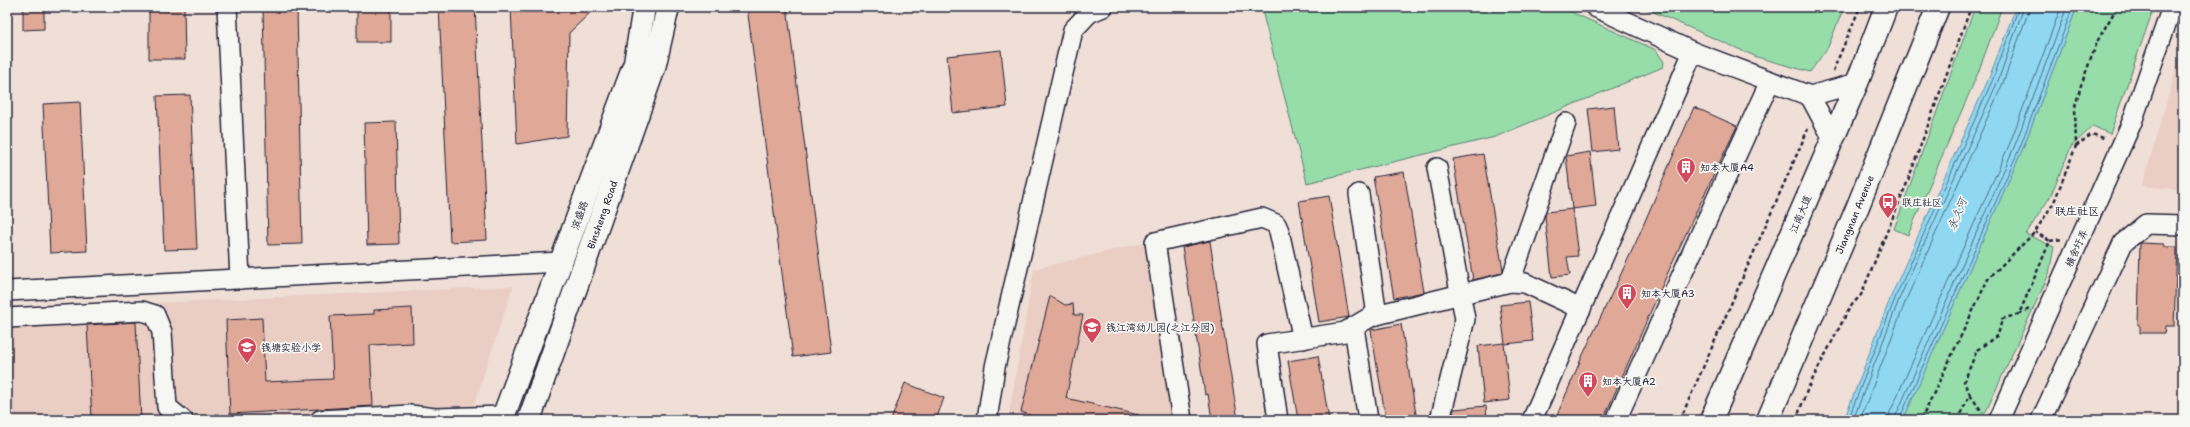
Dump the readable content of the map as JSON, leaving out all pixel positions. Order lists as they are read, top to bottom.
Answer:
{
  "streets": {
    "main road": [
      "江南大道",
      "Jiangnan Avenue",
      "滨盛路",
      "Binsheng Road"
    ],
    "street": ["横舍圩弄"]
  },
  "districts": ["联庄社区"],
  "water": ["永久河"],
  "places": {
    "building": ["知本大厦A4", "知本大厦A3", "知本大厦A2"],
    "bus stop": ["联庄社区"],
    "school or university": ["钱江湾幼儿园(之江分园)", "钱塘实验小学"]
  }
}
